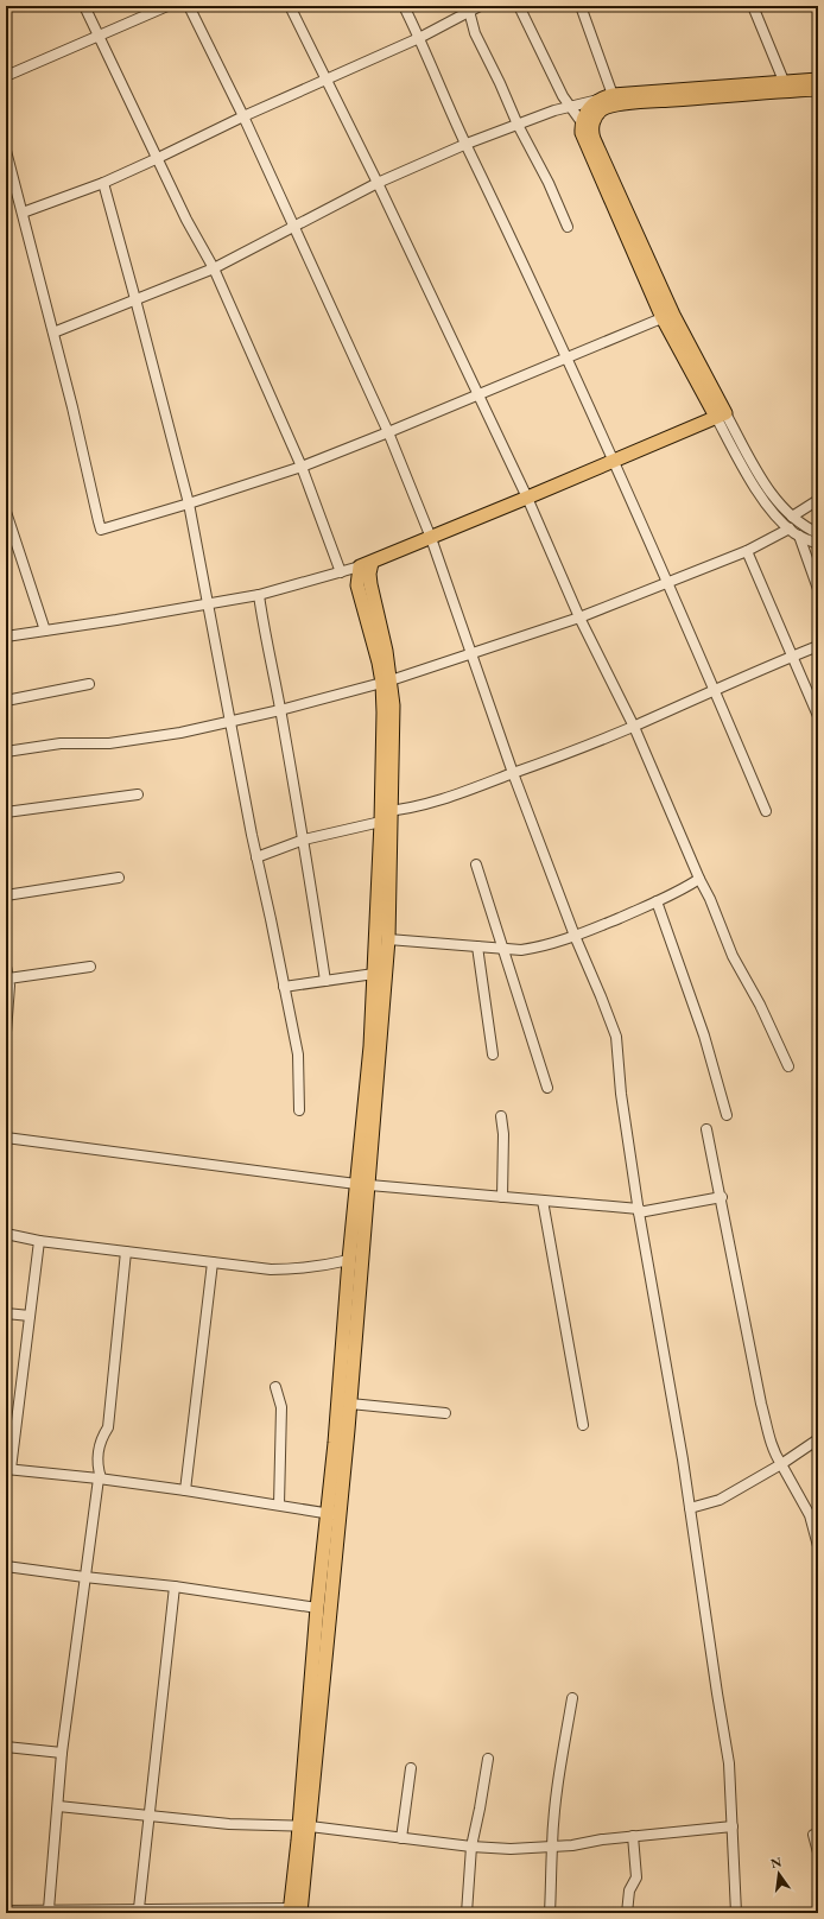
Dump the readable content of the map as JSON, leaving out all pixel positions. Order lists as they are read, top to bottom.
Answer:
{
  "north": "top"
}
